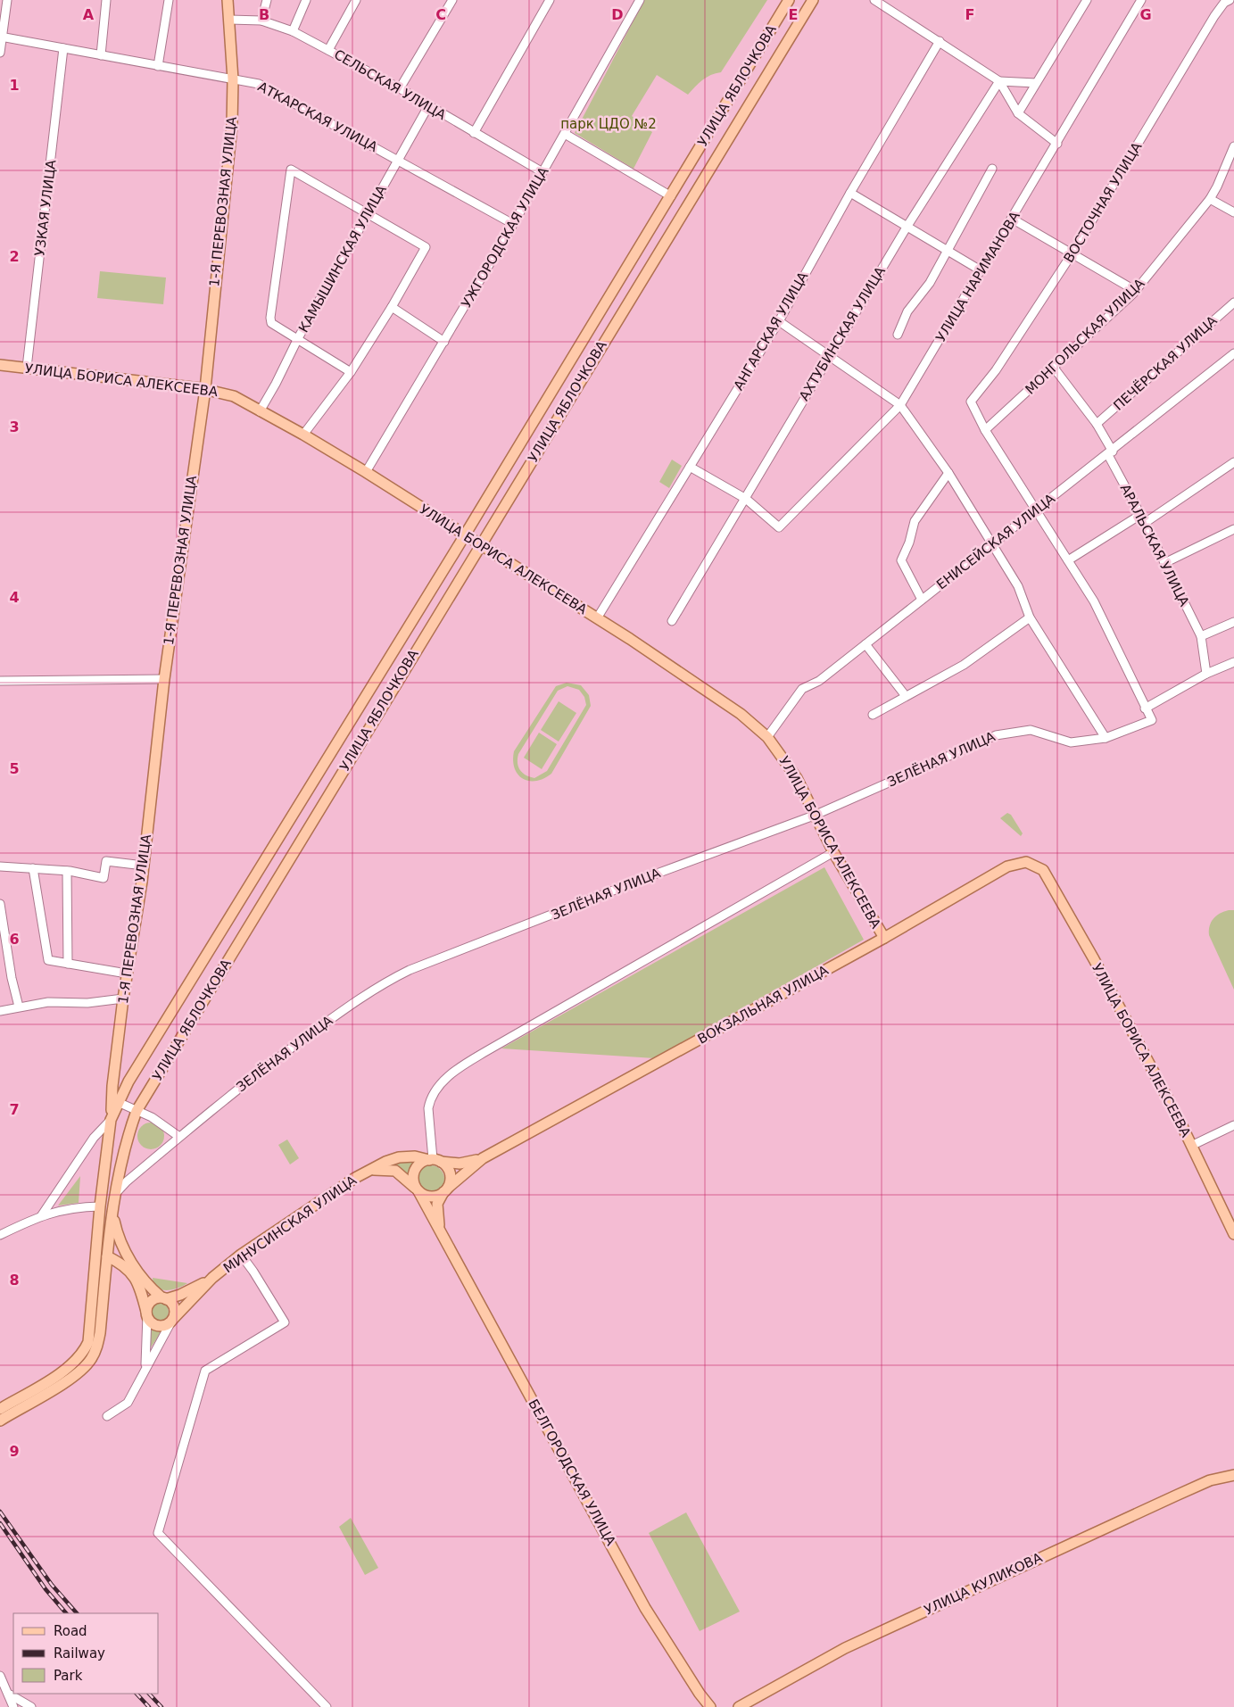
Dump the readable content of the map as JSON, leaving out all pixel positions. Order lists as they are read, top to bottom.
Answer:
{
  "streets": {
    "main road": [
      "УЛИЦА ЯБЛОЧКОВА",
      "1-Я ПЕРЕВОЗНАЯ УЛИЦА",
      "УЛИЦА БОРИСА АЛЕКСЕЕВА",
      "ВОКЗАЛЬНАЯ УЛИЦА",
      "МИНУСИНСКАЯ УЛИЦА",
      "БЕЛГОРОДСКАЯ УЛИЦА",
      "УЛИЦА КУЛИКОВА"
    ],
    "street": [
      "СЕЛЬСКАЯ УЛИЦА",
      "АТКАРСКАЯ УЛИЦА",
      "ВОСТОЧНАЯ УЛИЦА",
      "УЗКАЯ УЛИЦА",
      "УЖГОРОДСКАЯ УЛИЦА",
      "КАМЫШИНСКАЯ УЛИЦА",
      "УЛИЦА НАРИМАНОВА",
      "АНГАРСКАЯ УЛИЦА",
      "АХТУБИНСКАЯ УЛИЦА",
      "МОНГОЛЬСКАЯ УЛИЦА",
      "ПЕЧЁРСКАЯ УЛИЦА",
      "ЕНИСЕЙСКАЯ УЛИЦА",
      "АРАЛЬСКАЯ УЛИЦА",
      "ЗЕЛЁНАЯ УЛИЦА"
    ]
  },
  "crossings": [
    ["СЕЛЬСКАЯ УЛИЦА", "1-Я ПЕРЕВОЗНАЯ УЛИЦА"],
    ["СЕЛЬСКАЯ УЛИЦА", "УЖГОРОДСКАЯ УЛИЦА"],
    ["СЕЛЬСКАЯ УЛИЦА", "КАМЫШИНСКАЯ УЛИЦА"],
    ["УЛИЦА ЯБЛОЧКОВА", "1-Я ПЕРЕВОЗНАЯ УЛИЦА"],
    ["УЛИЦА ЯБЛОЧКОВА", "УЛИЦА БОРИСА АЛЕКСЕЕВА"],
    ["УЛИЦА ЯБЛОЧКОВА", "ЗЕЛЁНАЯ УЛИЦА"],
    ["АТКАРСКАЯ УЛИЦА", "1-Я ПЕРЕВОЗНАЯ УЛИЦА"],
    ["АТКАРСКАЯ УЛИЦА", "УЗКАЯ УЛИЦА"],
    ["АТКАРСКАЯ УЛИЦА", "УЖГОРОДСКАЯ УЛИЦА"],
    ["АТКАРСКАЯ УЛИЦА", "КАМЫШИНСКАЯ УЛИЦА"],
    ["1-Я ПЕРЕВОЗНАЯ УЛИЦА", "УЛИЦА БОРИСА АЛЕКСЕЕВА"],
    ["ВОСТОЧНАЯ УЛИЦА", "МОНГОЛЬСКАЯ УЛИЦА"],
    ["УЗКАЯ УЛИЦА", "УЛИЦА БОРИСА АЛЕКСЕЕВА"],
    ["УЖГОРОДСКАЯ УЛИЦА", "УЛИЦА БОРИСА АЛЕКСЕЕВА"],
    ["КАМЫШИНСКАЯ УЛИЦА", "УЛИЦА БОРИСА АЛЕКСЕЕВА"],
    ["УЛИЦА НАРИМАНОВА", "АХТУБИНСКАЯ УЛИЦА"],
    ["АНГАРСКАЯ УЛИЦА", "УЛИЦА БОРИСА АЛЕКСЕЕВА"],
    ["МОНГОЛЬСКАЯ УЛИЦА", "АРАЛЬСКАЯ УЛИЦА"],
    ["ПЕЧЁРСКАЯ УЛИЦА", "АРАЛЬСКАЯ УЛИЦА"],
    ["УЛИЦА БОРИСА АЛЕКСЕЕВА", "ЕНИСЕЙСКАЯ УЛИЦА"],
    ["УЛИЦА БОРИСА АЛЕКСЕЕВА", "ЗЕЛЁНАЯ УЛИЦА"],
    ["УЛИЦА БОРИСА АЛЕКСЕЕВА", "ВОКЗАЛЬНАЯ УЛИЦА"],
    ["ЕНИСЕЙСКАЯ УЛИЦА", "АРАЛЬСКАЯ УЛИЦА"],
    ["ВОКЗАЛЬНАЯ УЛИЦА", "МИНУСИНСКАЯ УЛИЦА"],
    ["ВОКЗАЛЬНАЯ УЛИЦА", "БЕЛГОРОДСКАЯ УЛИЦА"],
    ["МИНУСИНСКАЯ УЛИЦА", "БЕЛГОРОДСКАЯ УЛИЦА"]
  ],
  "parks": ["парк ЦДО №2"],
  "legend": ["Road", "Railway", "Park"],
  "grid": {
    "columns": [
      "A",
      "B",
      "C",
      "D",
      "E",
      "F",
      "G"
    ],
    "rows": [
      "1",
      "2",
      "3",
      "4",
      "5",
      "6",
      "7",
      "8",
      "9"
    ]
  }
}
